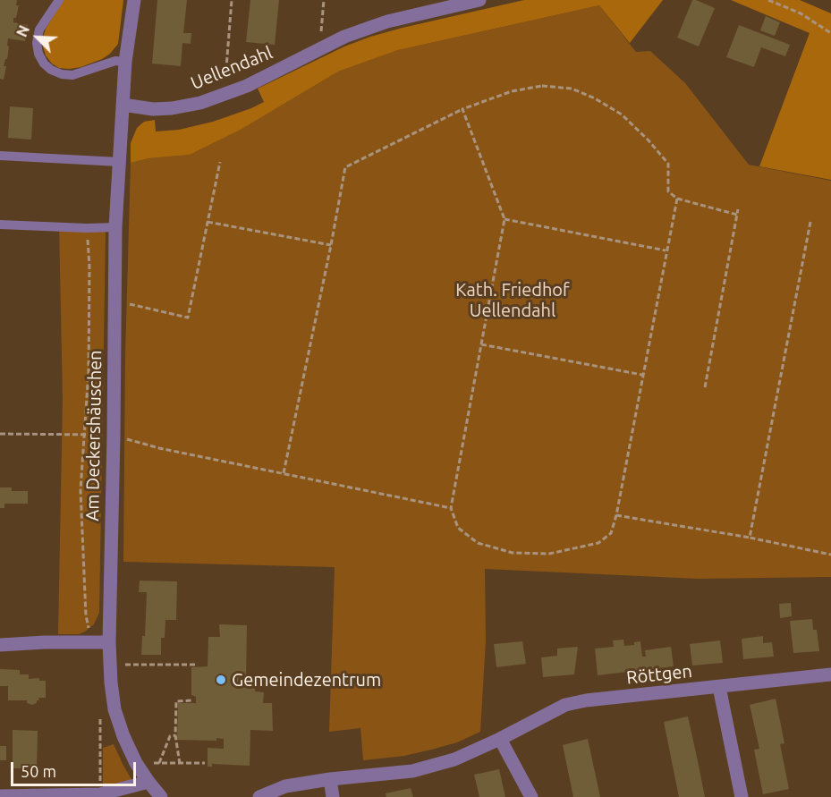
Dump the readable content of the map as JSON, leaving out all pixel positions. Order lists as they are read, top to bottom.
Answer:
{
  "streets": {
    "street": ["Uellendahl", "Am Deckershäuschen", "Röttgen"]
  },
  "crossings": [
    ["Uellendahl", "Am Deckershäuschen"]
  ],
  "parks": ["Kath. Friedhof Uellendahl"],
  "places": ["Gemeindezentrum"],
  "scale_bar": "50 m",
  "north": "top left"
}
